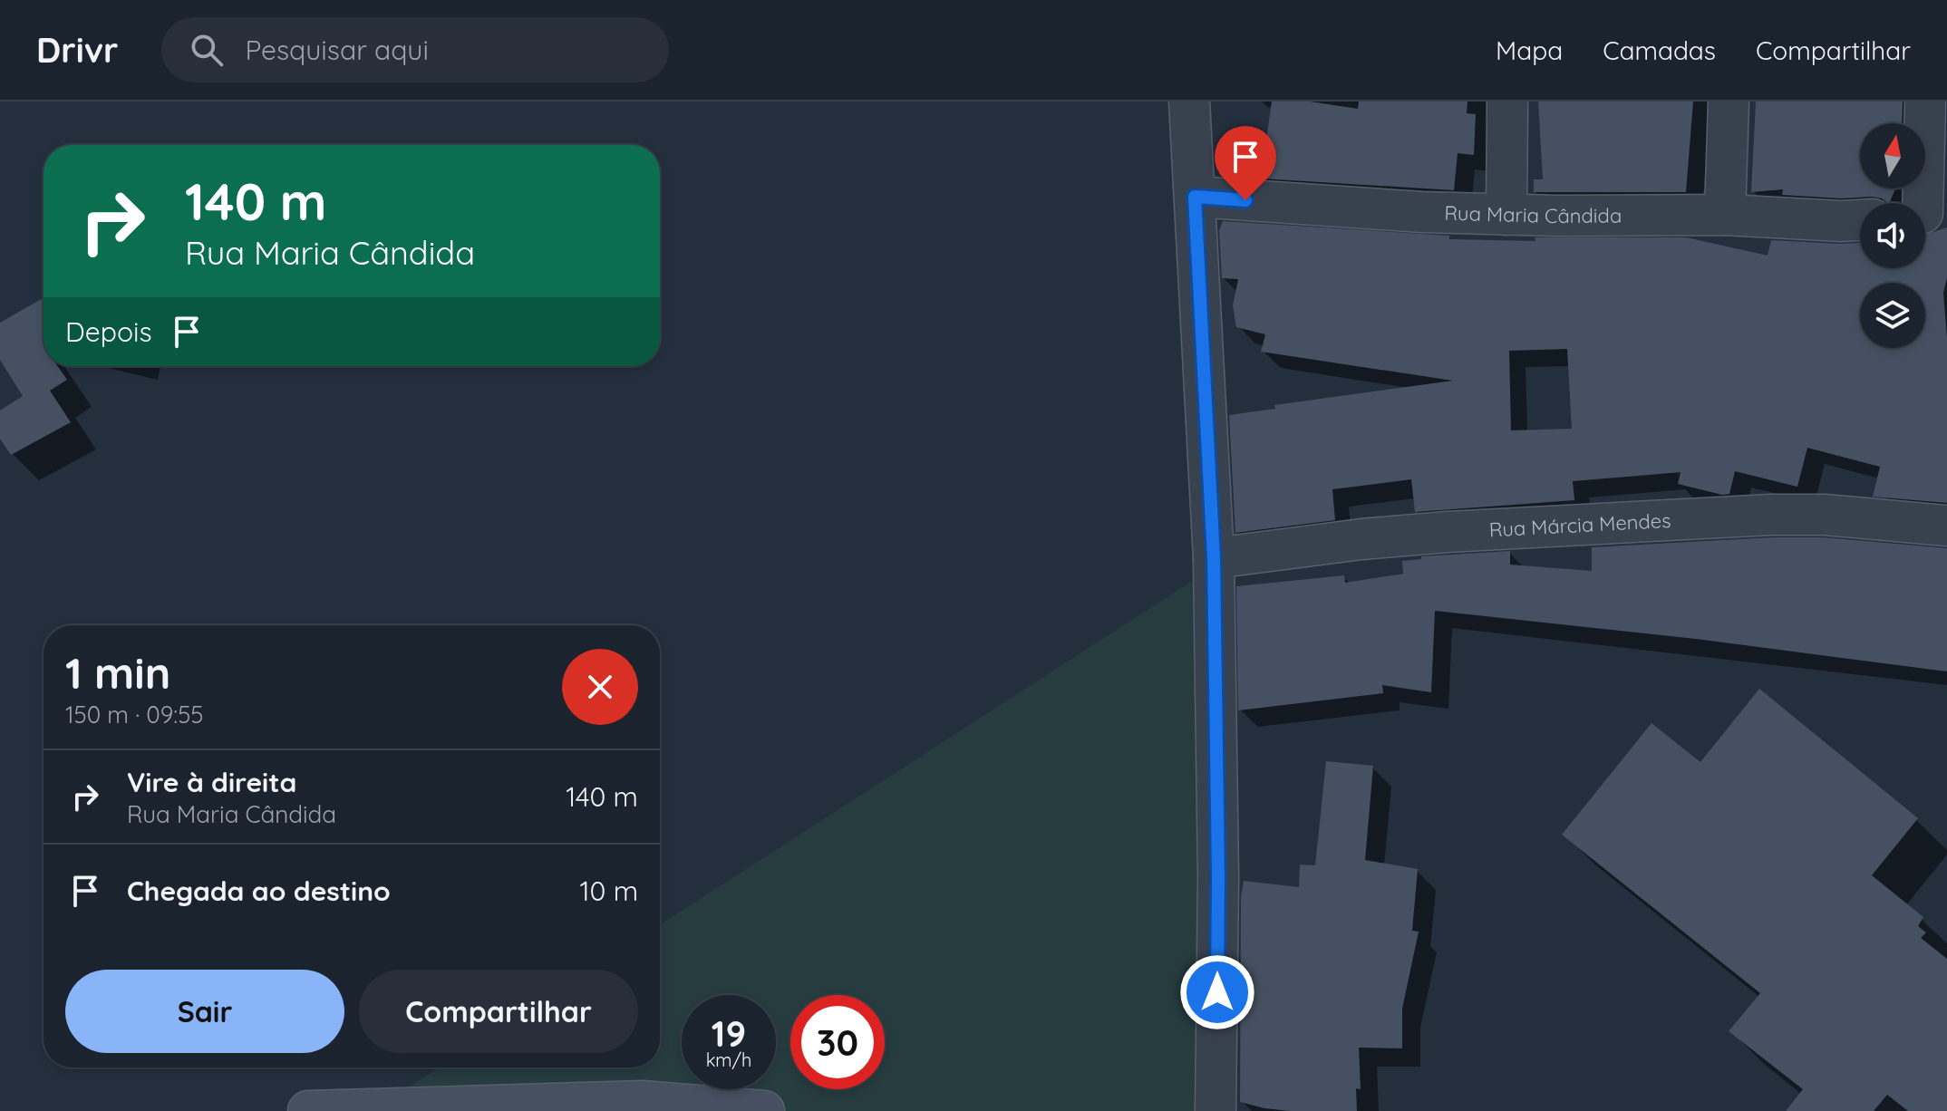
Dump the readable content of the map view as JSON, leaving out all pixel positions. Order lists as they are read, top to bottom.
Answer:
{
  "streets": {
    "street": ["Rua Maria Cândida", "Rua Márcia Mendes"]
  },
  "north": "top",
  "page": {
    "header": "Drivr",
    "search": "Pesquisar aqui",
    "nav": ["Mapa", "Camadas", "Compartilhar"],
    "turn": ["140 m", "Rua Maria Cândida"],
    "then": "Depois",
    "heading": ["1 min", "150 m · 09:55"],
    "list": [
      {
        "name": "Vire à direita",
        "note": "Rua Maria Cândida",
        "value": "140 m"
      },
      {
        "name": "Chegada ao destino",
        "value": "10 m"
      }
    ],
    "buttons": ["Sair", "Compartilhar"],
    "speed": "19 km/h",
    "limit": "30"
  }
}
